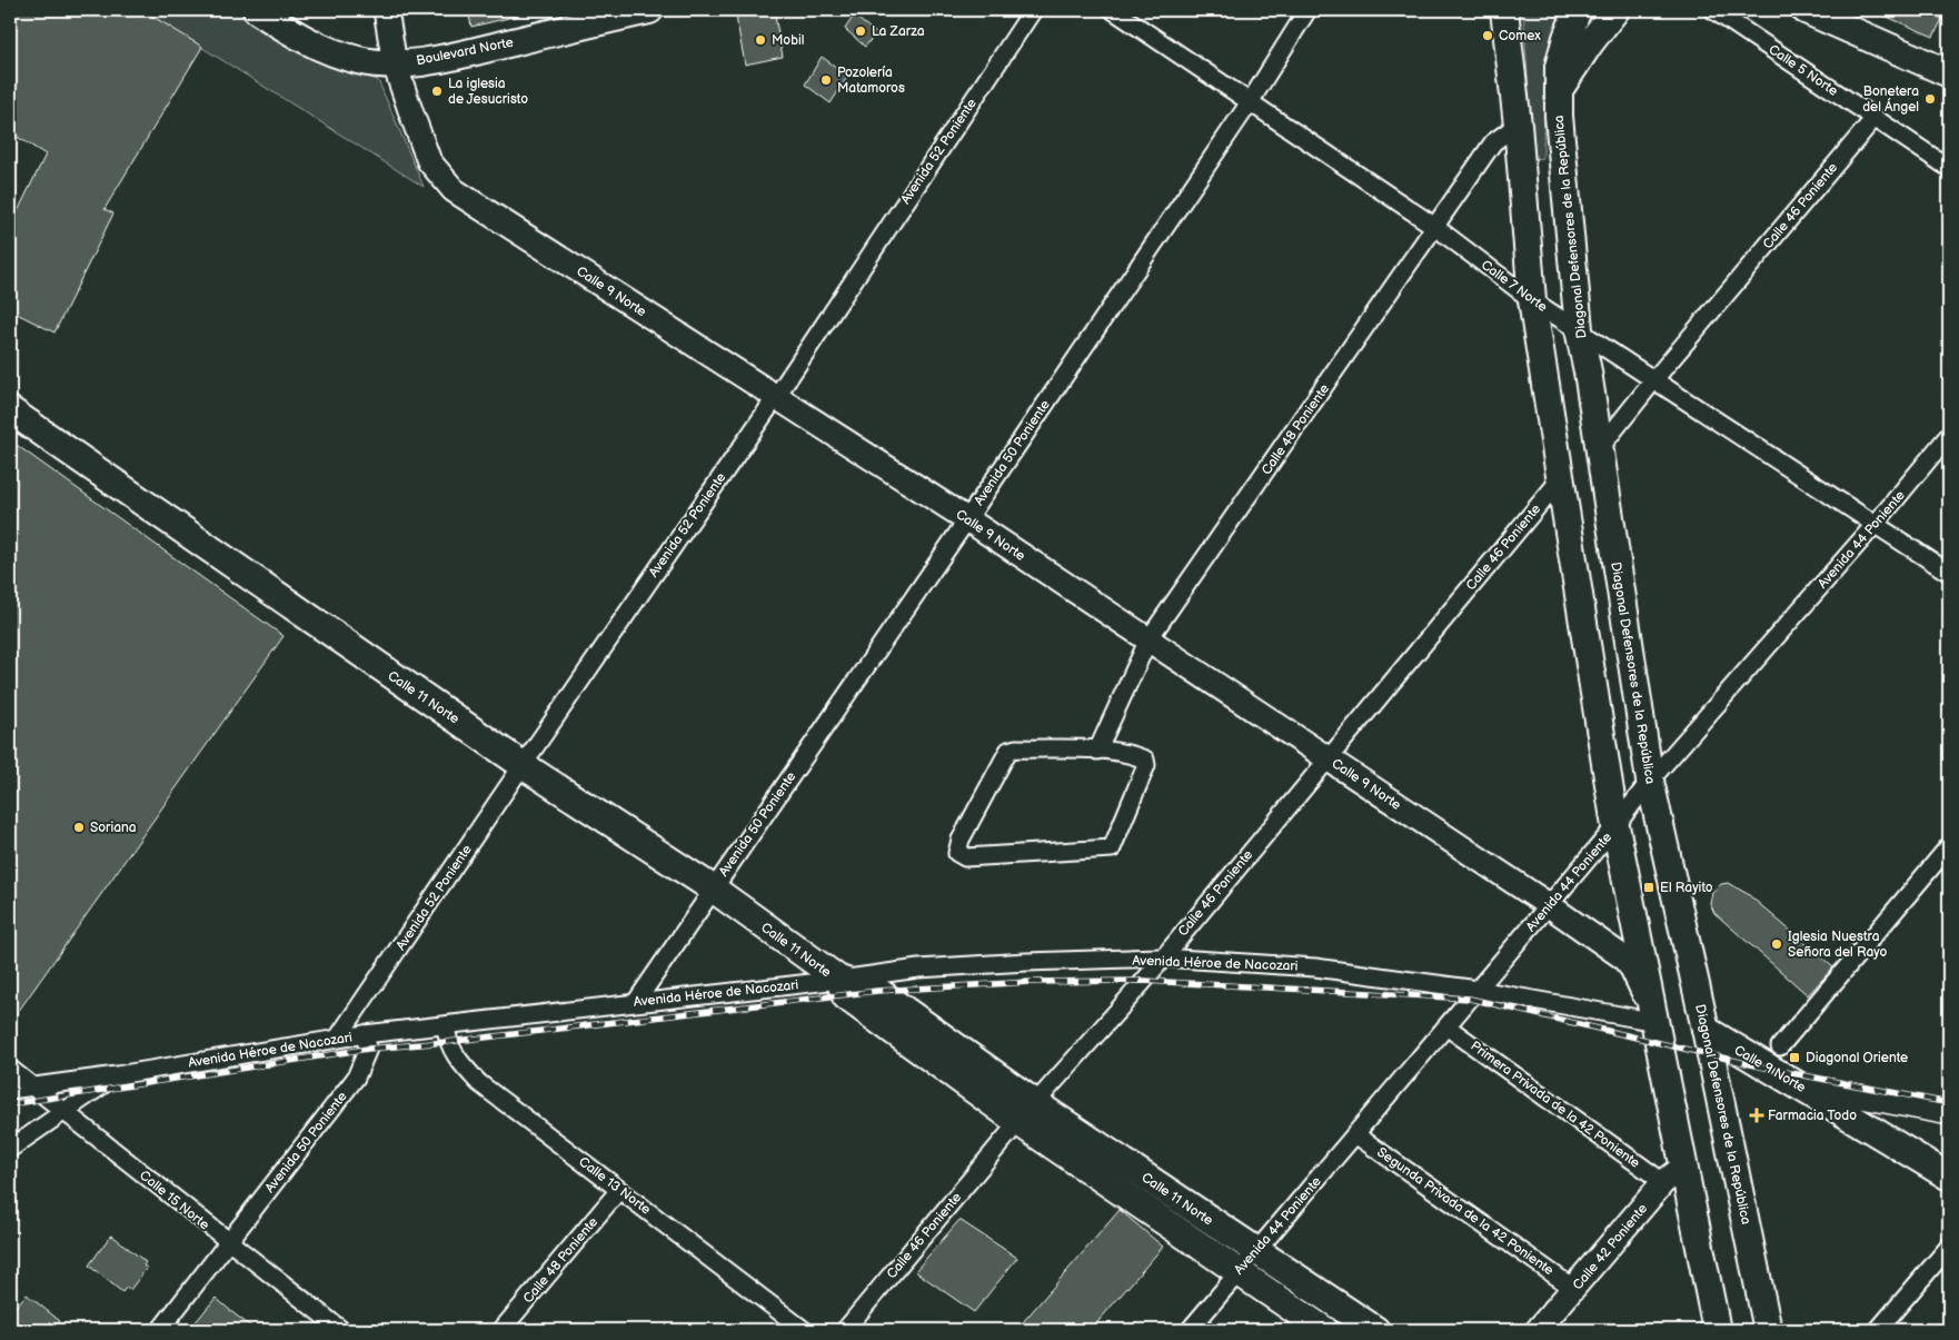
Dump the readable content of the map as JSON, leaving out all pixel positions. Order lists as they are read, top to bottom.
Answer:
{
  "streets": {
    "main road": [
      "Boulevard Norte",
      "Diagonal Defensores de la República",
      "Calle 9 Norte",
      "Calle 11 Norte",
      "Calle 42 Poniente"
    ],
    "street": [
      "Calle 5 Norte",
      "Avenida 52 Poniente",
      "Calle 46 Poniente",
      "Calle 7 Norte",
      "Calle 48 Poniente",
      "Avenida 50 Poniente",
      "Avenida 44 Poniente",
      "Avenida Héroe de Nacozari",
      "Primera Privada de la 42 Poniente",
      "Calle 13 Norte",
      "Calle 15 Norte",
      "Segunda Privada de la 42 Poniente"
    ]
  },
  "crossings": [
    ["Boulevard Norte", "Calle 9 Norte"],
    ["Calle 5 Norte", "Calle 46 Poniente"],
    ["Avenida 52 Poniente", "Calle 9 Norte"],
    ["Avenida 52 Poniente", "Calle 11 Norte"],
    ["Avenida 52 Poniente", "Avenida Héroe de Nacozari"],
    ["Calle 46 Poniente", "Diagonal Defensores de la República"],
    ["Calle 46 Poniente", "Calle 7 Norte"],
    ["Calle 46 Poniente", "Calle 9 Norte"],
    ["Calle 46 Poniente", "Calle 11 Norte"],
    ["Calle 46 Poniente", "Avenida Héroe de Nacozari"],
    ["Diagonal Defensores de la República", "Calle 7 Norte"],
    ["Diagonal Defensores de la República", "Calle 9 Norte"],
    ["Diagonal Defensores de la República", "Avenida 44 Poniente"],
    ["Calle 7 Norte", "Calle 48 Poniente"],
    ["Calle 7 Norte", "Avenida 50 Poniente"],
    ["Calle 7 Norte", "Avenida 44 Poniente"],
    ["Calle 9 Norte", "Calle 48 Poniente"],
    ["Calle 9 Norte", "Avenida 50 Poniente"],
    ["Calle 9 Norte", "Avenida 44 Poniente"],
    ["Calle 9 Norte", "Avenida Héroe de Nacozari"],
    ["Calle 48 Poniente", "Calle 13 Norte"],
    ["Avenida 50 Poniente", "Calle 11 Norte"],
    ["Avenida 50 Poniente", "Avenida Héroe de Nacozari"],
    ["Avenida 50 Poniente", "Calle 15 Norte"],
    ["Avenida 44 Poniente", "Calle 11 Norte"],
    ["Avenida 44 Poniente", "Avenida Héroe de Nacozari"],
    ["Avenida 44 Poniente", "Primera Privada de la 42 Poniente"],
    ["Avenida 44 Poniente", "Segunda Privada de la 42 Poniente"],
    ["Calle 11 Norte", "Avenida Héroe de Nacozari"],
    ["Avenida Héroe de Nacozari", "Calle 13 Norte"],
    ["Avenida Héroe de Nacozari", "Calle 15 Norte"],
    ["Primera Privada de la 42 Poniente", "Calle 42 Poniente"],
    ["Segunda Privada de la 42 Poniente", "Calle 42 Poniente"]
  ],
  "places": {
    "other": [
      "La Zarza",
      "Comex",
      "Mobil",
      "Pozolería Matamoros",
      "La iglesia de Jesucristo",
      "Bonetera del Ángel",
      "Soriana",
      "Iglesia Nuestra Señora del Rayo"
    ],
    "transit": ["El Rayito", "Diagonal Oriente"],
    "health": ["Farmacia Todo"]
  }
}
